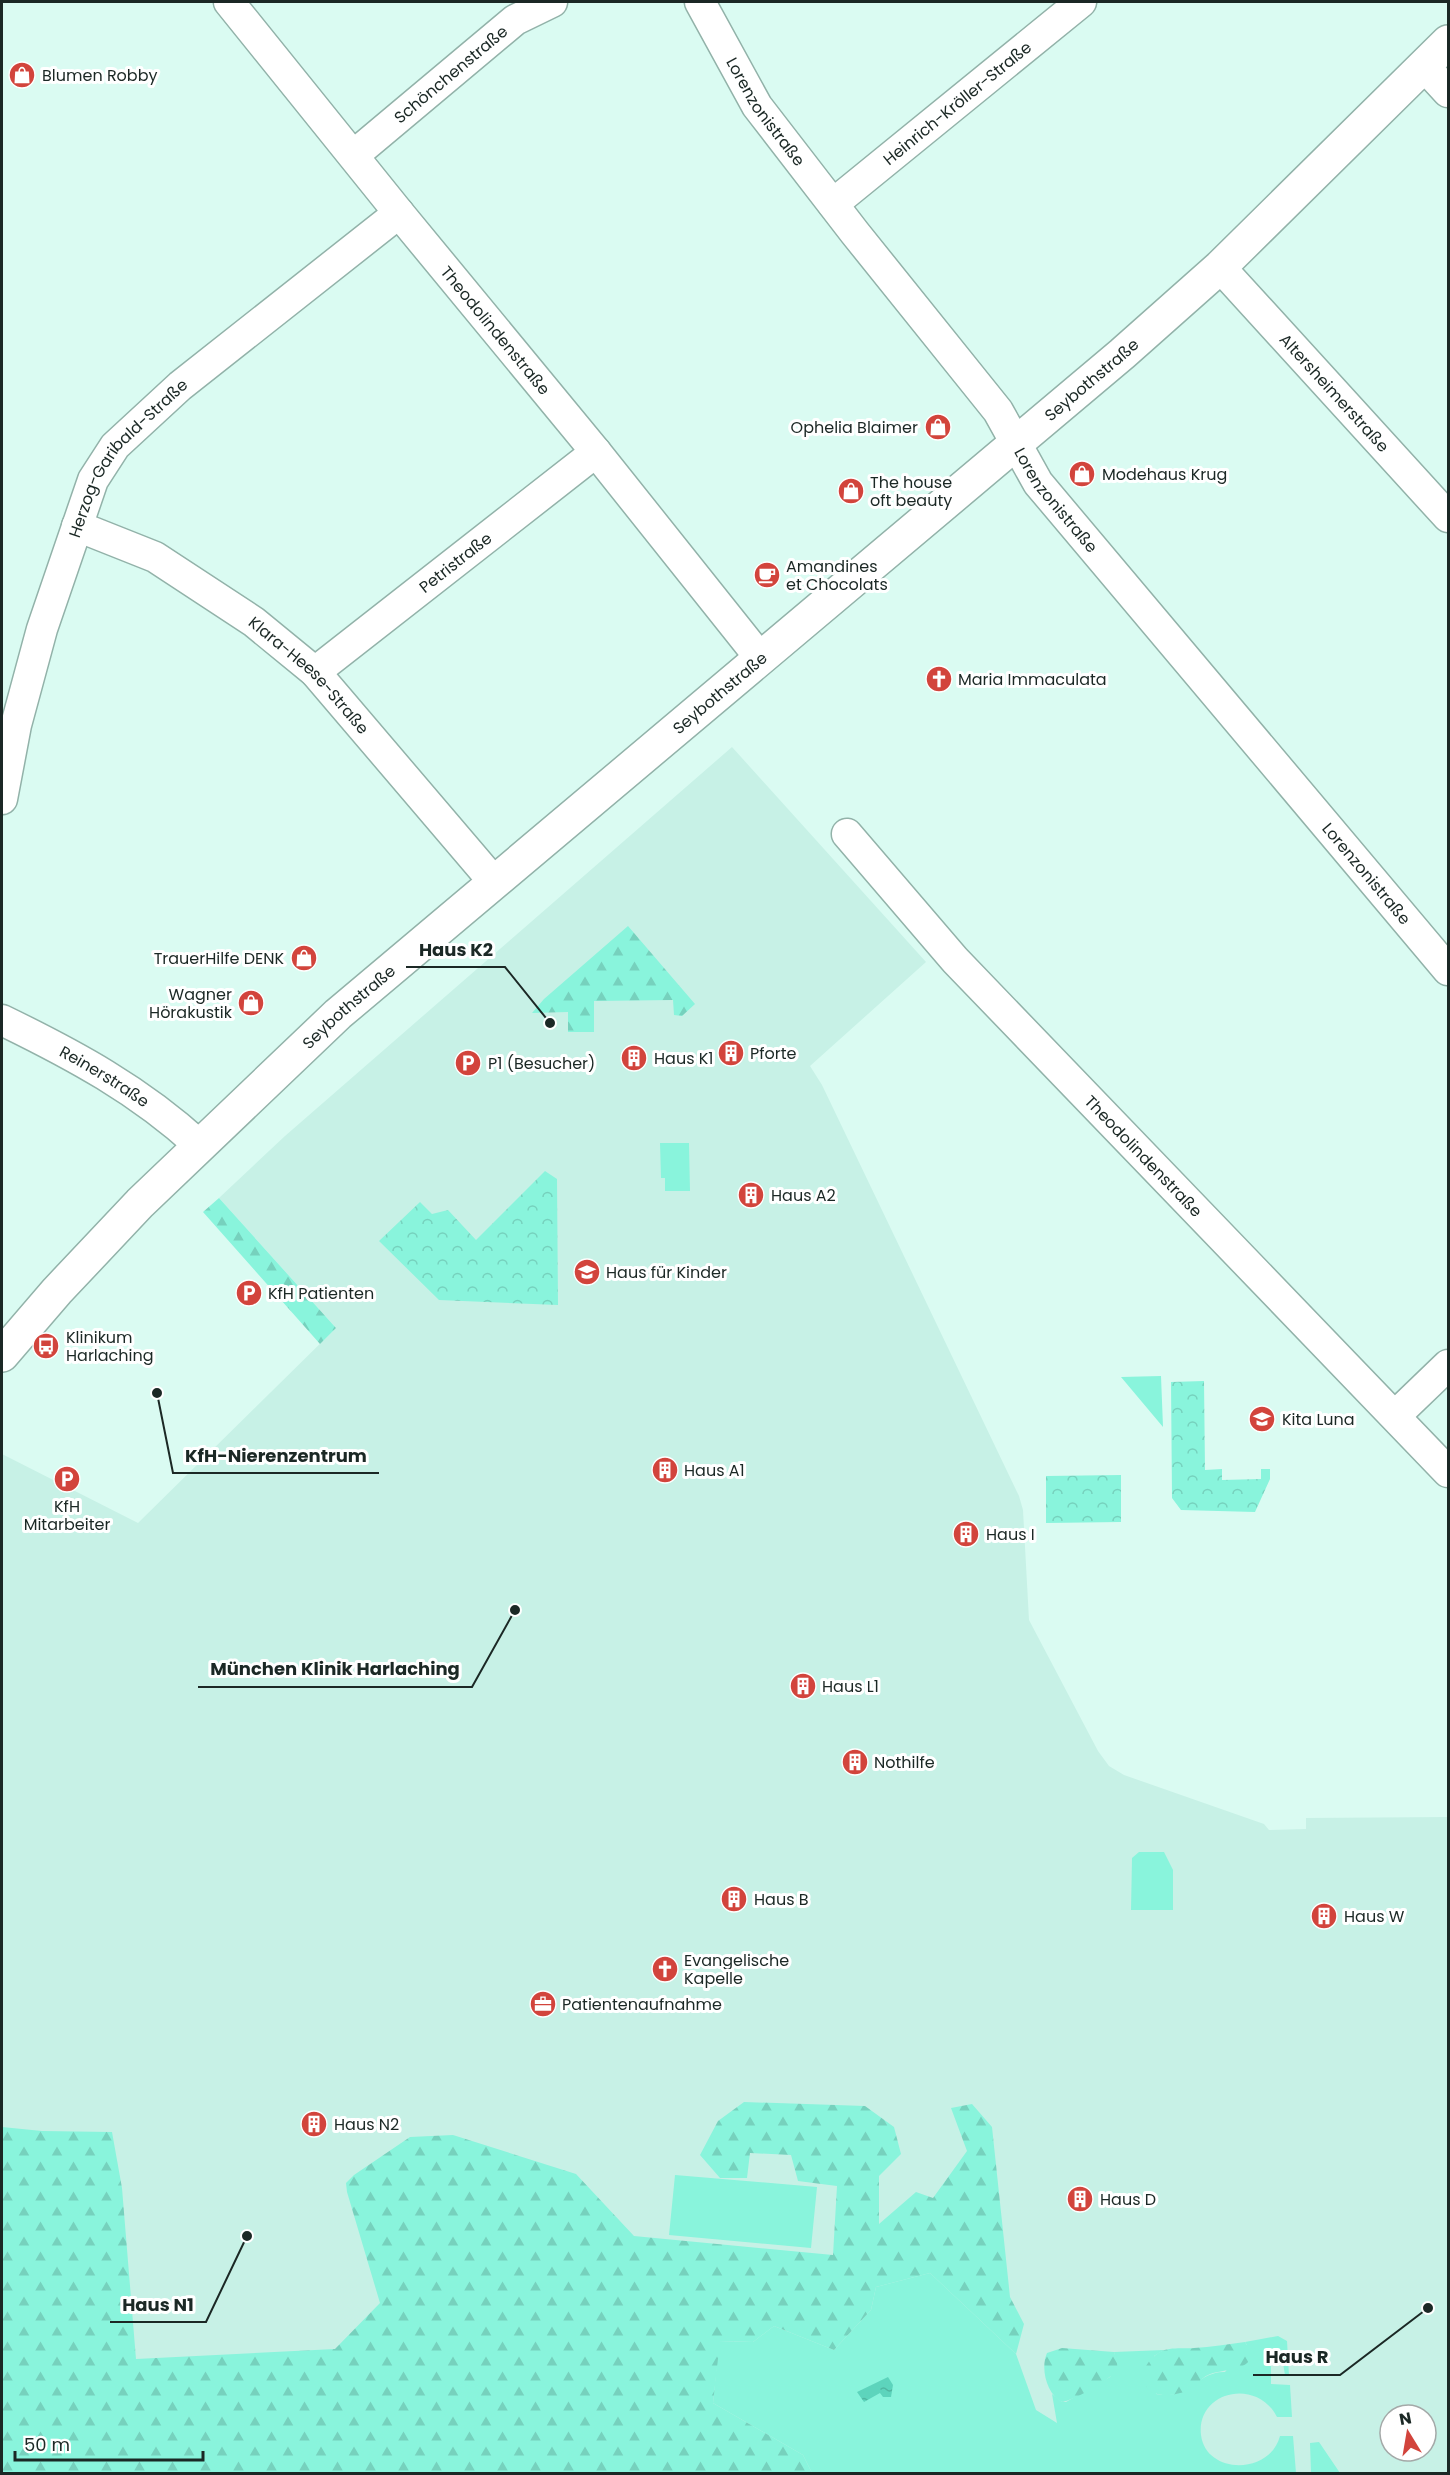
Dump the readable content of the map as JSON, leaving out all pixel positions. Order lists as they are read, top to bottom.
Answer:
{
  "streets": {
    "street": [
      "Schönchenstraße",
      "Heinrich-Kröller-Straße",
      "Lorenzonistraße",
      "Theodolindenstraße",
      "Seybothstraße",
      "Altersheimerstraße",
      "Herzog-Garibald-Straße",
      "Petristraße",
      "Klara-Heese-Straße",
      "Reinerstraße"
    ]
  },
  "crossings": [
    ["Schönchenstraße", "Theodolindenstraße"],
    ["Heinrich-Kröller-Straße", "Lorenzonistraße"],
    ["Lorenzonistraße", "Seybothstraße"],
    ["Theodolindenstraße", "Seybothstraße"],
    ["Theodolindenstraße", "Herzog-Garibald-Straße"],
    ["Theodolindenstraße", "Petristraße"],
    ["Seybothstraße", "Altersheimerstraße"],
    ["Seybothstraße", "Klara-Heese-Straße"],
    ["Seybothstraße", "Reinerstraße"],
    ["Herzog-Garibald-Straße", "Klara-Heese-Straße"],
    ["Petristraße", "Klara-Heese-Straße"]
  ],
  "places": {
    "shop": [
      "Blumen Robby",
      "Ophelia Blaimer",
      "Modehaus Krug",
      "The house oft beauty",
      "TrauerHilfe DENK",
      "Wagner Hörakustik"
    ],
    "cafe": ["Amandines et Chocolats"],
    "church": ["Maria Immaculata", "Evangelische Kapelle"],
    "other": [
      "Haus K2",
      "KfH-Nierenzentrum",
      "München Klinik Harlaching",
      "Haus N1",
      "Haus R"
    ],
    "building": [
      "Pforte",
      "Haus K1",
      "Haus A2",
      "Haus A1",
      "Haus I",
      "Haus L1",
      "Nothilfe",
      "Haus B",
      "Haus W",
      "Haus N2",
      "Haus D"
    ],
    "parking": ["P1 (Besucher)", "KfH Patienten", "KfH Mitarbeiter"],
    "school or university": ["Haus für Kinder", "Kita Luna"],
    "bus stop": ["Klinikum Harlaching"],
    "office": ["Patientenaufnahme"]
  },
  "scale_bar": "50 m",
  "north": "top"
}
